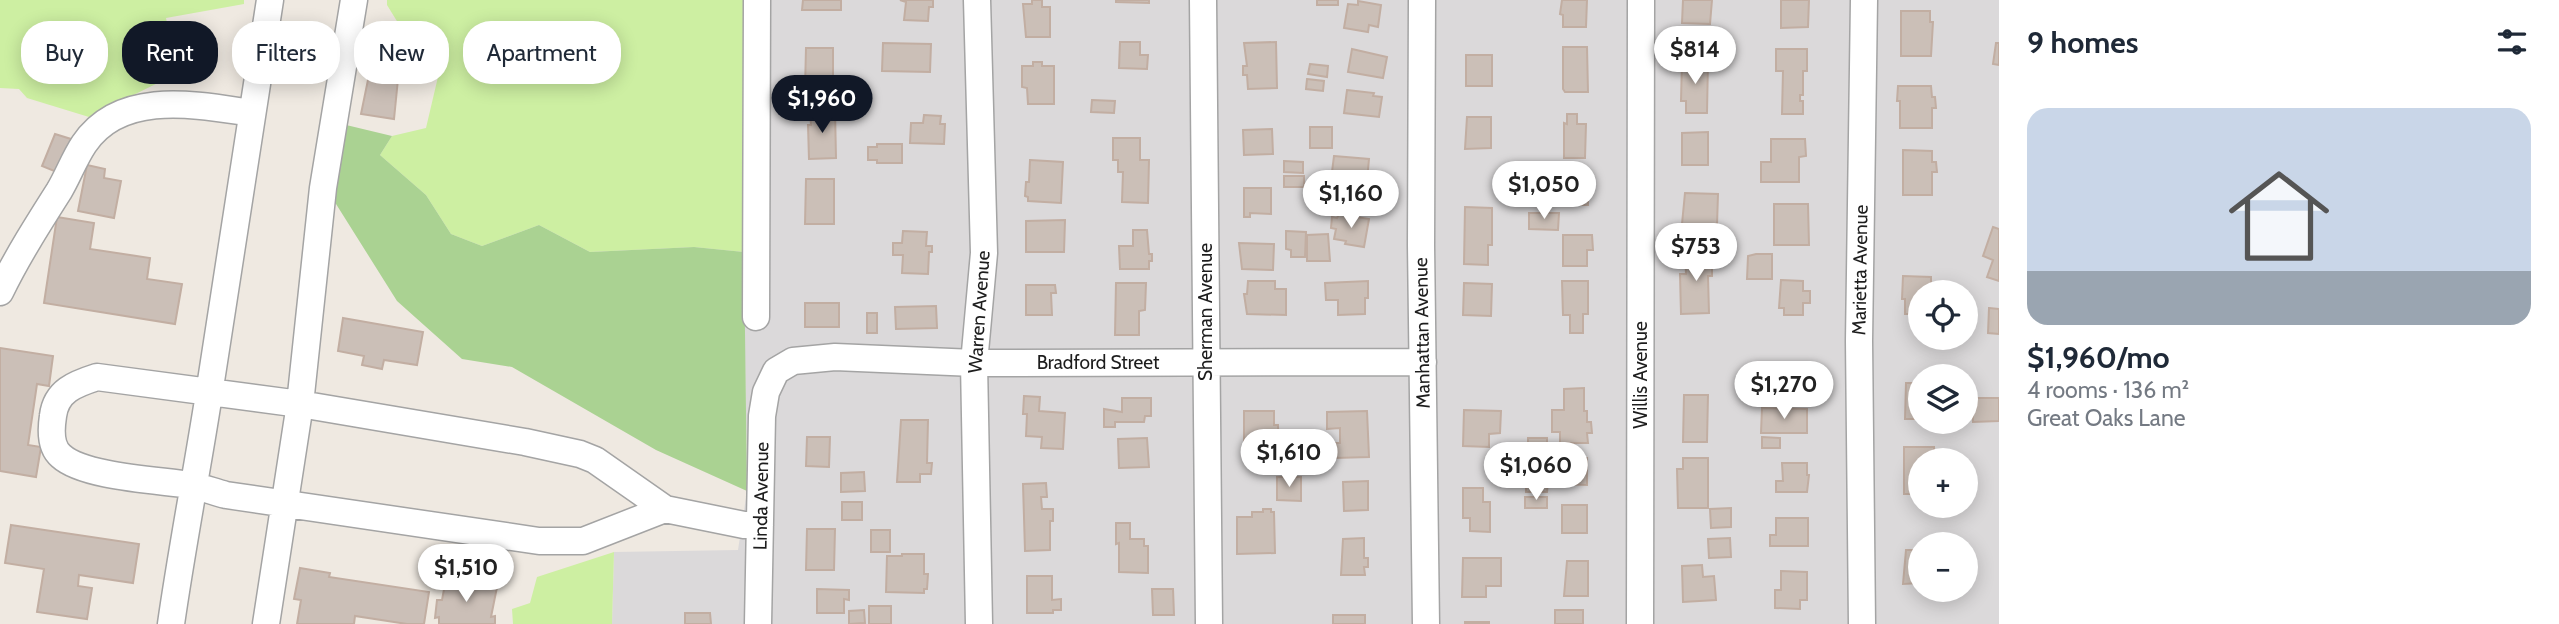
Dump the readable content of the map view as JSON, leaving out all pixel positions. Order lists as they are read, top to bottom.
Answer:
{
  "streets": {
    "street": [
      "Marietta Avenue",
      "Warren Avenue",
      "Sherman Avenue",
      "Manhattan Avenue",
      "Bradford Street",
      "Willis Avenue",
      "Linda Avenue"
    ]
  },
  "crossings": [
    ["Warren Avenue", "Bradford Street"],
    ["Sherman Avenue", "Bradford Street"],
    ["Manhattan Avenue", "Bradford Street"],
    ["Bradford Street", "Linda Avenue"]
  ],
  "page": {
    "heading": "9 homes",
    "chip": [
      "Buy",
      "Rent",
      "Filters",
      "New",
      "Apartment"
    ],
    "price": [
      "$814",
      "$1,960",
      "$1,050",
      "$1,160",
      "$753",
      "$1,270",
      "$1,610",
      "$1,060",
      "$1,510"
    ],
    "list": [
      {
        "name": "$1,960/mo",
        "note": "4 rooms · 136 m² · Great Oaks Lane"
      }
    ],
    "map_buttons": ["+", "−"]
  }
}
